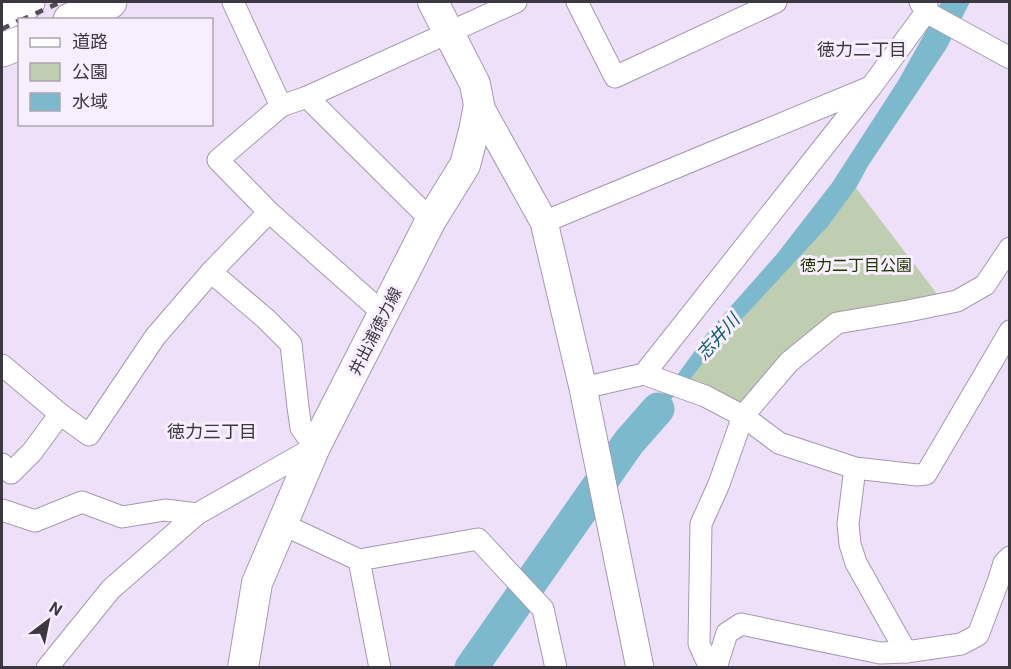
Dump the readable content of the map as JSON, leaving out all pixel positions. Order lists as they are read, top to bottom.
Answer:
{
  "streets": {
    "main road": ["井出浦徳力線"]
  },
  "districts": ["徳力二丁目", "徳力三丁目"],
  "water": ["志井川"],
  "parks": ["徳力二丁目公園"],
  "legend": ["道路", "公園", "水域"],
  "north": "top right"
}
